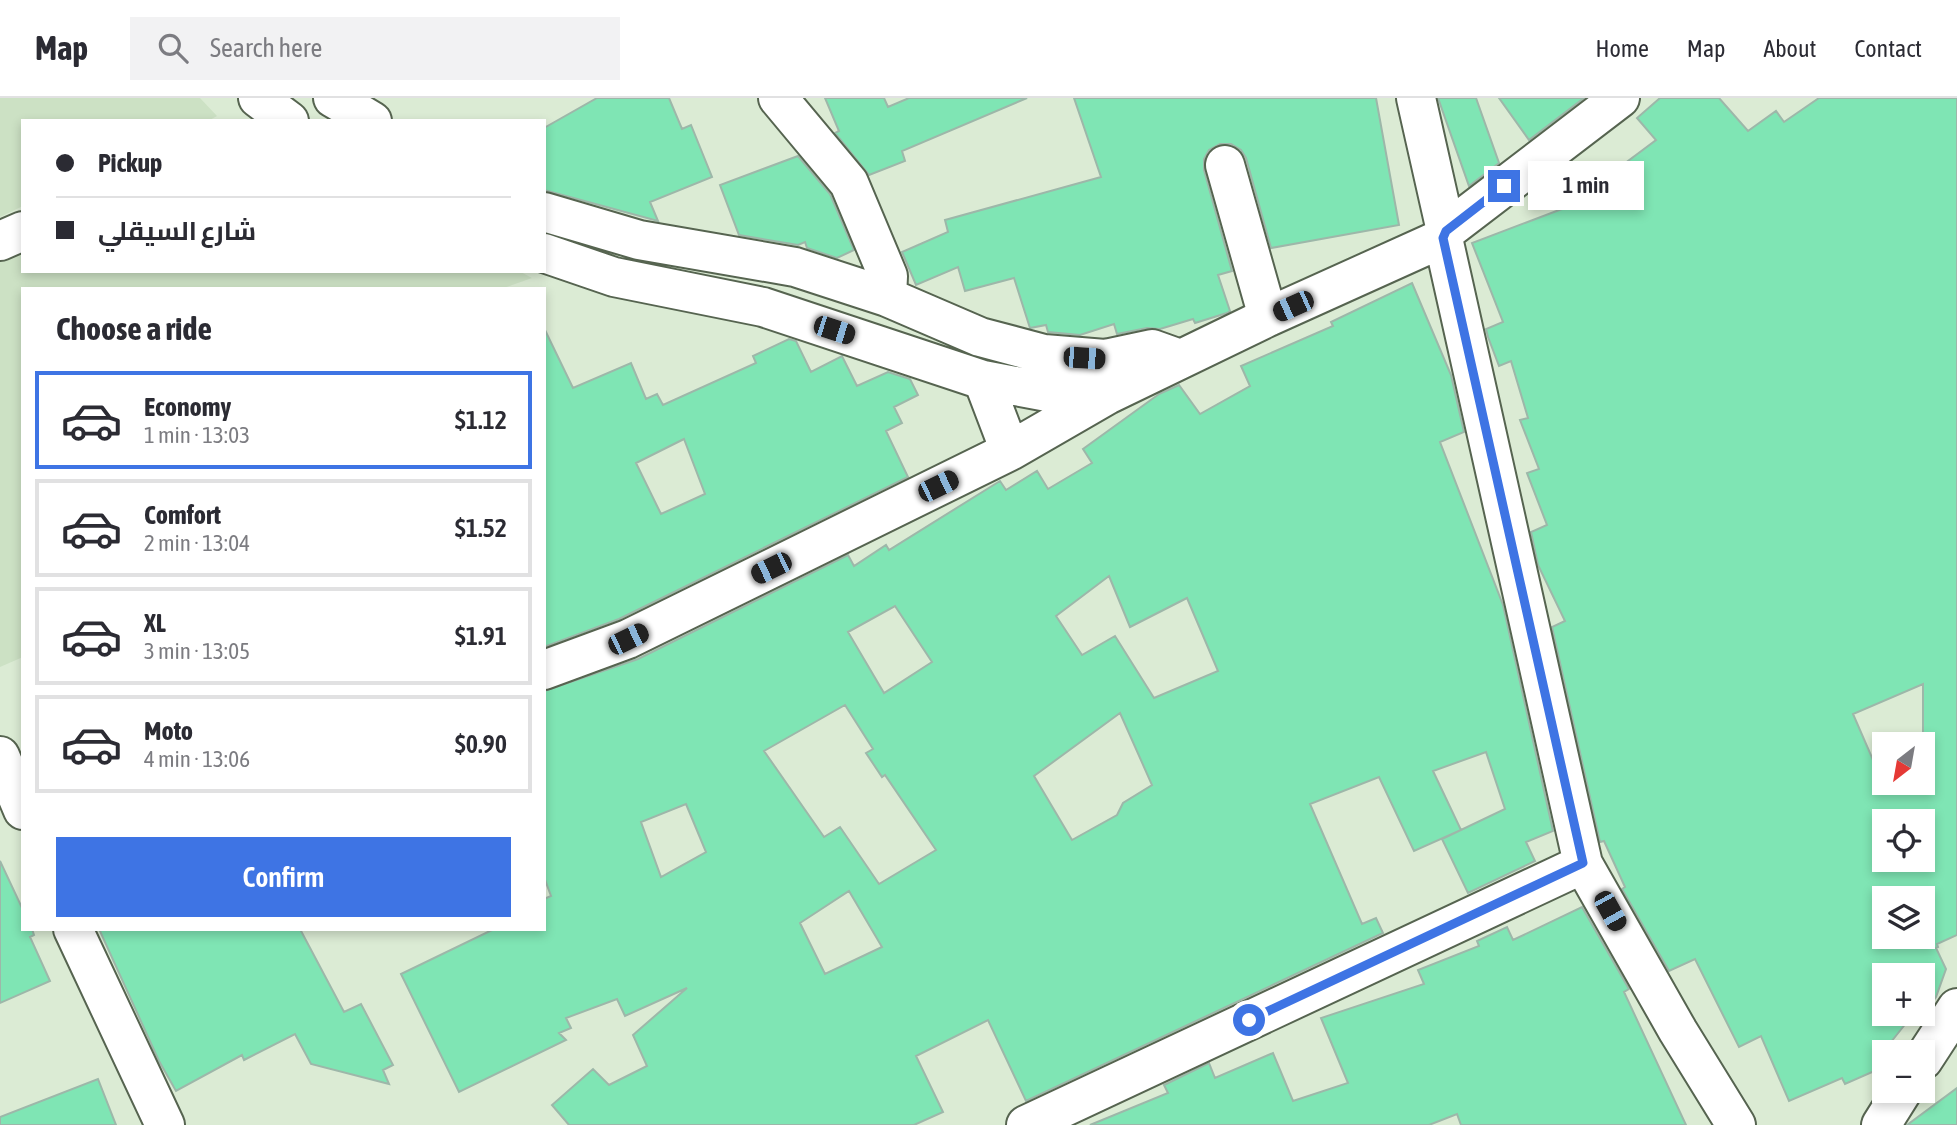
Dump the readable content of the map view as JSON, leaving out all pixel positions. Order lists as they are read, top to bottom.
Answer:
{
  "north": "bottom left",
  "page": {
    "header": "Map",
    "search": "Search here",
    "nav": [
      "Home",
      "Map",
      "About",
      "Contact"
    ],
    "banner": ["Pickup", "شارع السيقلي"],
    "bubble": "1 min",
    "heading": "Choose a ride",
    "list": [
      {
        "name": "Economy",
        "note": "1 min · 13:03",
        "value": "$1.12"
      },
      {
        "name": "Comfort",
        "note": "2 min · 13:04",
        "value": "$1.52"
      },
      {
        "name": "XL",
        "note": "3 min · 13:05",
        "value": "$1.91"
      },
      {
        "name": "Moto",
        "note": "4 min · 13:06",
        "value": "$0.90"
      }
    ],
    "map_buttons": ["+", "−"],
    "buttons": "Confirm"
  }
}
